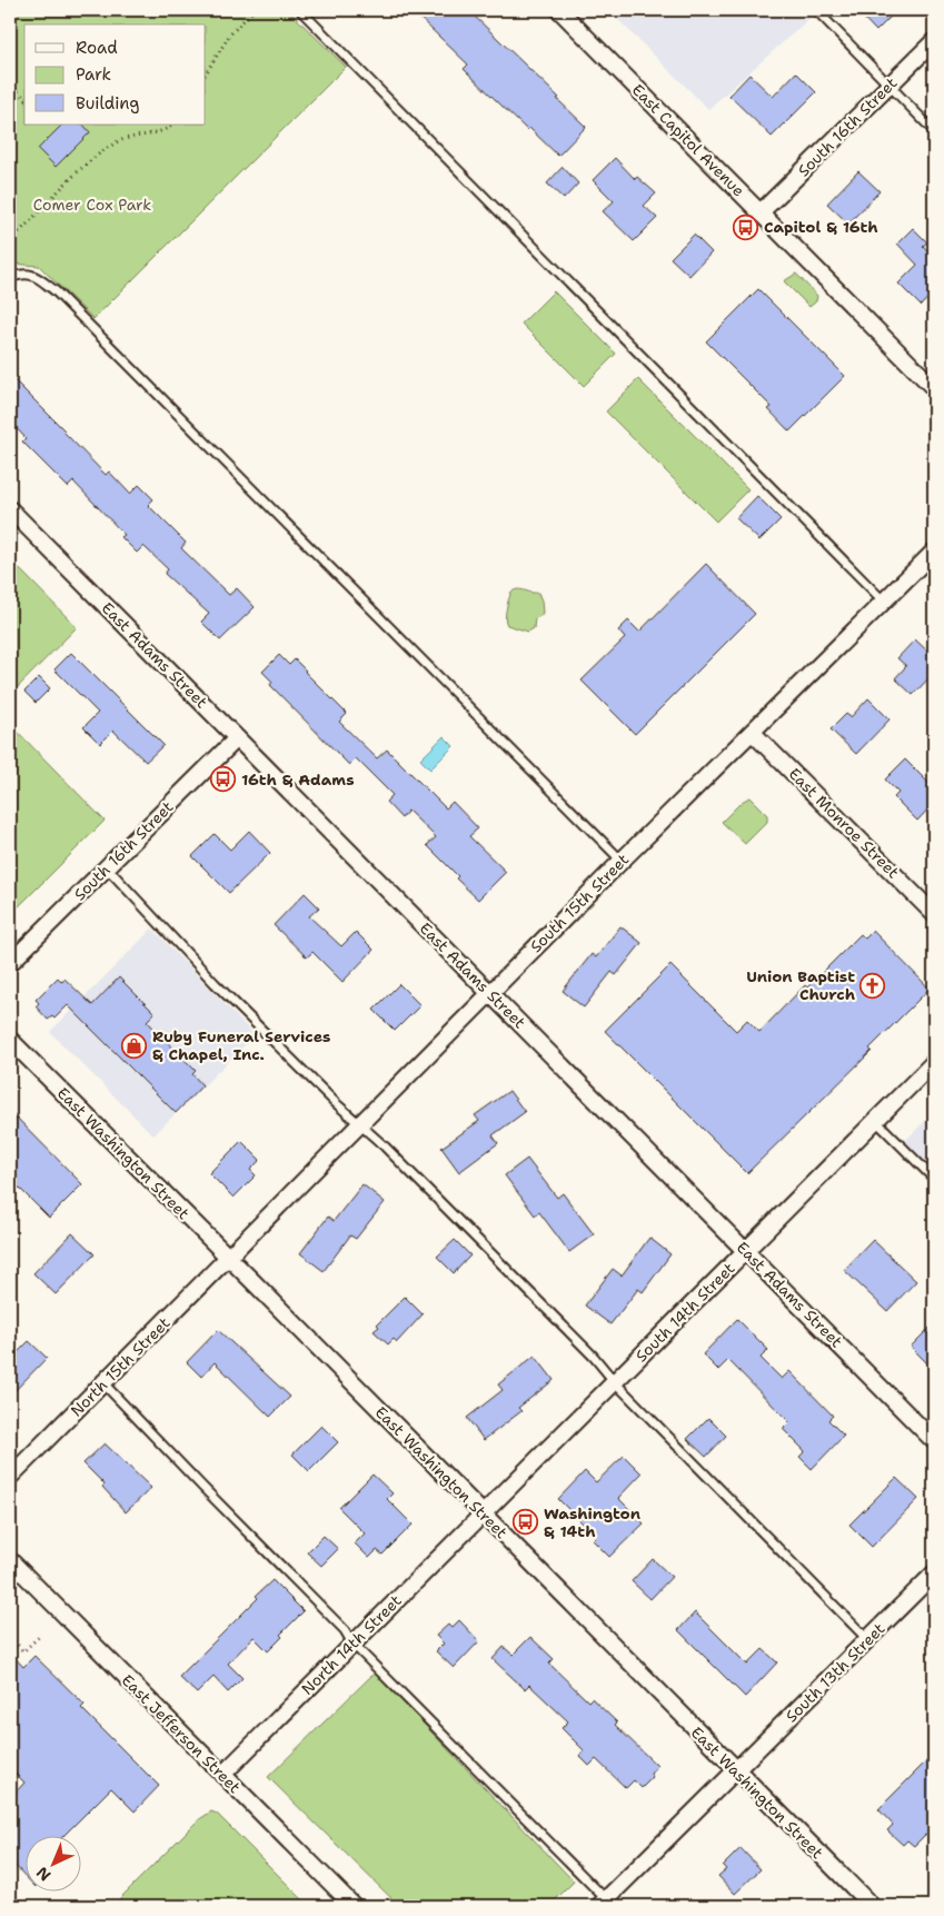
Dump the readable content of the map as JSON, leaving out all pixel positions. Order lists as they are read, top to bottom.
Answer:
{
  "streets": {
    "street": [
      "South 16th Street",
      "East Capitol Avenue",
      "East Adams Street",
      "East Monroe Street",
      "South 15th Street",
      "East Washington Street",
      "South 14th Street",
      "North 15th Street",
      "North 14th Street",
      "South 13th Street",
      "East Jefferson Street"
    ]
  },
  "crossings": [
    ["South 16th Street", "East Capitol Avenue"],
    ["South 16th Street", "East Adams Street"],
    ["East Adams Street", "South 15th Street"],
    ["East Adams Street", "South 14th Street"],
    ["East Monroe Street", "South 15th Street"],
    ["South 15th Street", "East Washington Street"],
    ["South 15th Street", "North 15th Street"],
    ["East Washington Street", "South 14th Street"],
    ["East Washington Street", "North 15th Street"],
    ["East Washington Street", "North 14th Street"],
    ["East Washington Street", "South 13th Street"],
    ["South 14th Street", "North 14th Street"],
    ["North 14th Street", "East Jefferson Street"]
  ],
  "parks": ["Comer Cox Park"],
  "places": {
    "bus stop": ["Capitol & 16th", "16th & Adams", "Washington & 14th"],
    "church": ["Union Baptist Church"],
    "shop": ["Ruby Funeral Services & Chapel, Inc."]
  },
  "legend": ["Road", "Park", "Building"],
  "north": "bottom left"
}
